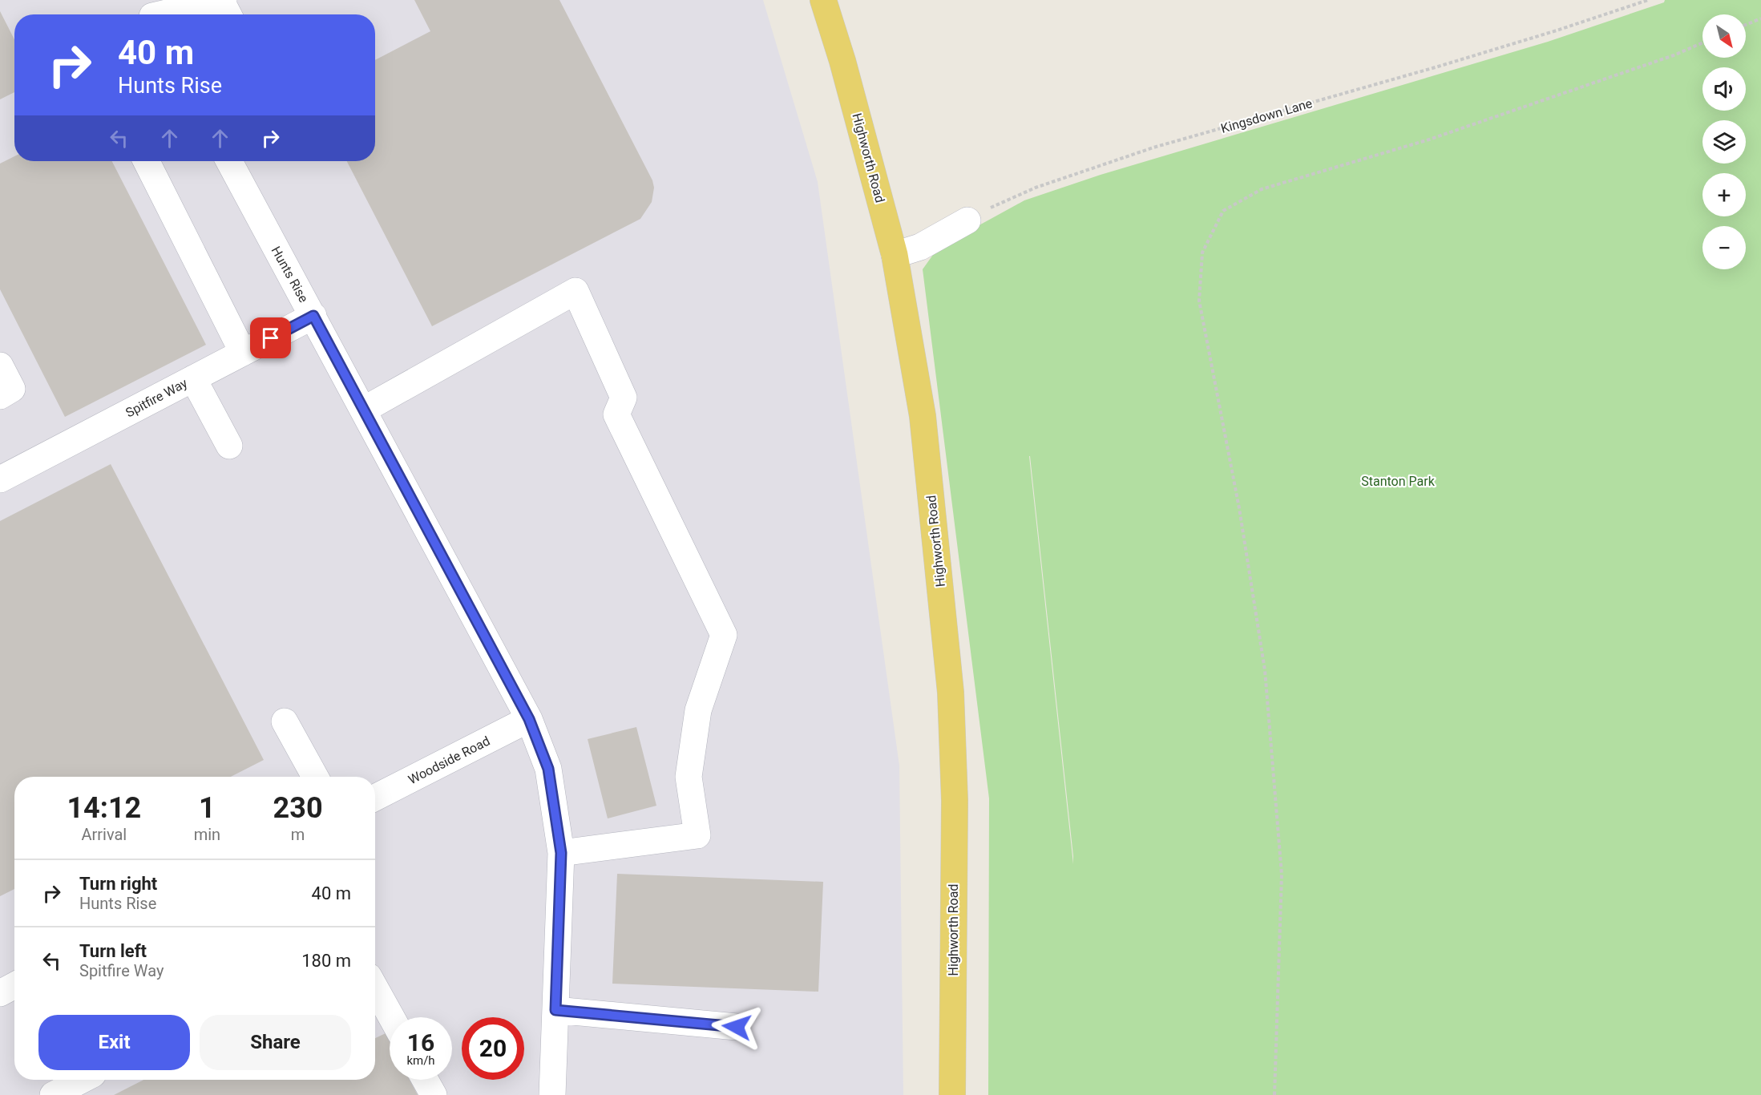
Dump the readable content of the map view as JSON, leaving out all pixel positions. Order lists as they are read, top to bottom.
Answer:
{
  "streets": {
    "main road": ["Highworth Road"],
    "street": ["Hunts Rise", "Spitfire Way", "Woodside Road"],
    "path": ["Kingsdown Lane"]
  },
  "crossings": [
    ["Hunts Rise", "Spitfire Way"],
    ["Hunts Rise", "Woodside Road"]
  ],
  "parks": ["Stanton Park"],
  "north": "bottom right",
  "page": {
    "map_buttons": ["+", "−"],
    "turn": ["40 m", "Hunts Rise"],
    "eta": [
      "14:12",
      "Arrival",
      "1",
      "min",
      "230",
      "m"
    ],
    "list": [
      {
        "name": "Turn right",
        "note": "Hunts Rise",
        "value": "40 m"
      },
      {
        "name": "Turn left",
        "note": "Spitfire Way",
        "value": "180 m"
      }
    ],
    "buttons": ["Exit", "Share"],
    "speed": "16 km/h",
    "limit": "20"
  }
}
